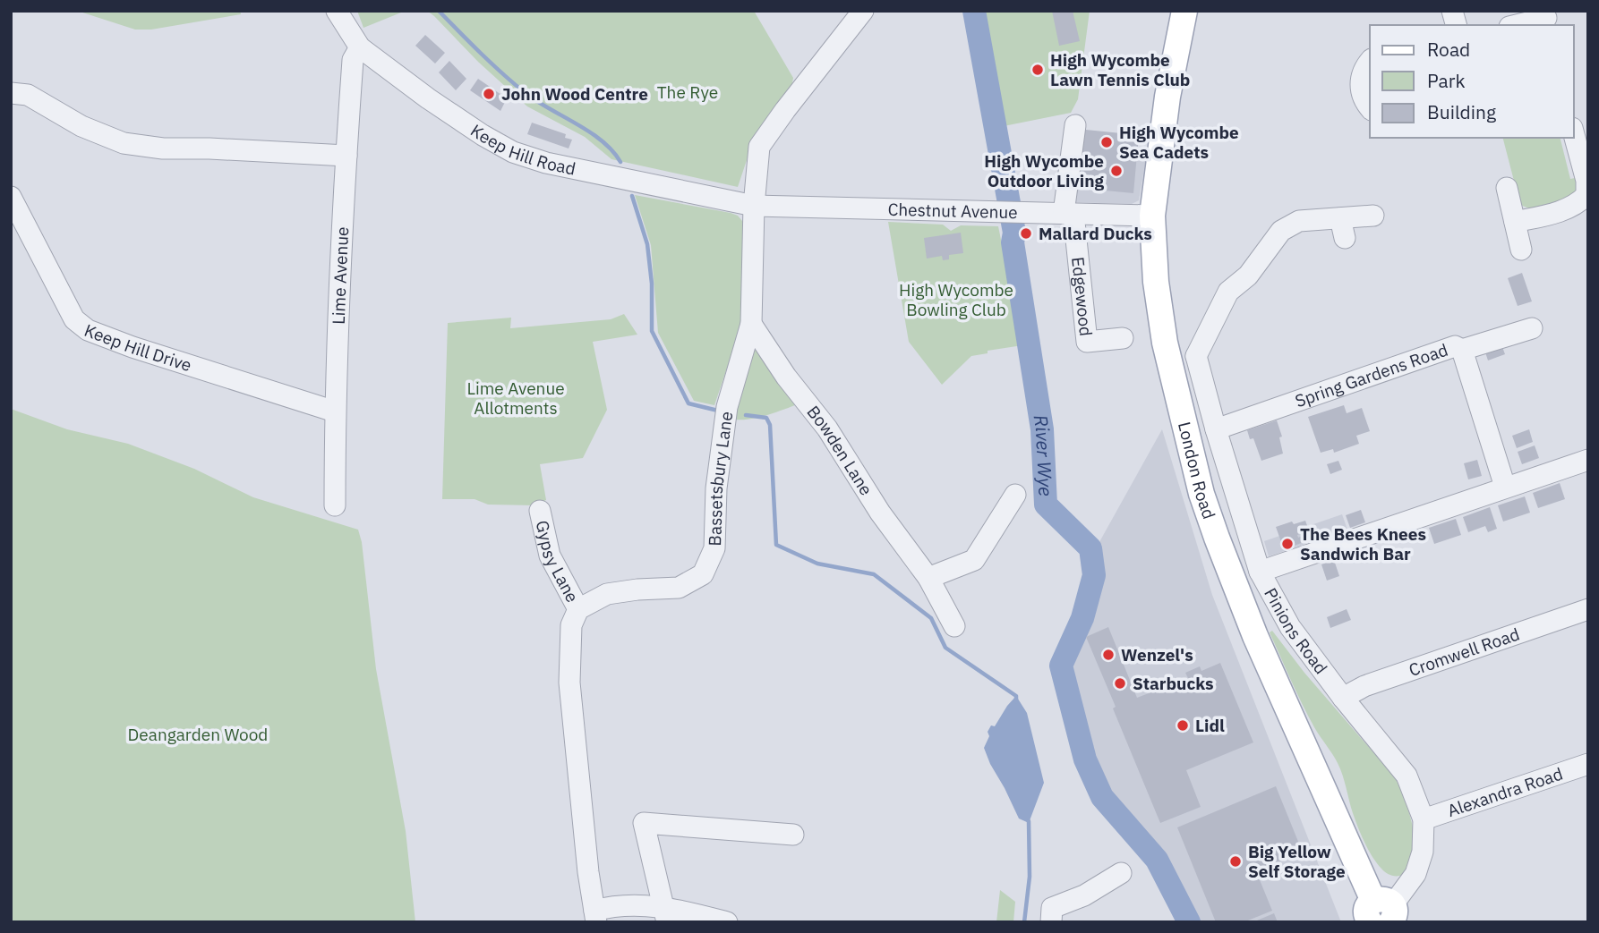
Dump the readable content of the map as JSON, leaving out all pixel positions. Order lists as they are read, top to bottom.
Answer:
{
  "streets": {
    "main road": ["London Road"],
    "street": [
      "Keep Hill Road",
      "Chestnut Avenue",
      "Lime Avenue",
      "Edgewood",
      "Keep Hill Drive",
      "Spring Gardens Road",
      "Bowden Lane",
      "Bassetsbury Lane",
      "Gypsy Lane",
      "Pinions Road",
      "Cromwell Road",
      "Alexandra Road"
    ]
  },
  "crossings": [
    ["Keep Hill Road", "Chestnut Avenue"],
    ["Keep Hill Road", "Lime Avenue"],
    ["Keep Hill Road", "Bassetsbury Lane"],
    ["Chestnut Avenue", "Edgewood"],
    ["Chestnut Avenue", "London Road"],
    ["Chestnut Avenue", "Bassetsbury Lane"],
    ["Lime Avenue", "Keep Hill Drive"],
    ["Spring Gardens Road", "Pinions Road"],
    ["Bowden Lane", "Bassetsbury Lane"],
    ["London Road", "Pinions Road"],
    ["Bassetsbury Lane", "Gypsy Lane"],
    ["Pinions Road", "Cromwell Road"],
    ["Pinions Road", "Alexandra Road"]
  ],
  "water": ["River Wye"],
  "parks": [
    "The Rye",
    "High Wycombe Bowling Club",
    "Lime Avenue Allotments",
    "Deangarden Wood"
  ],
  "places": [
    "High Wycombe Lawn Tennis Club",
    "John Wood Centre",
    "High Wycombe Sea Cadets",
    "High Wycombe Outdoor Living",
    "Mallard Ducks",
    "The Bees Knees Sandwich Bar",
    "Wenzel's",
    "Starbucks",
    "Lidl",
    "Big Yellow Self Storage"
  ],
  "legend": ["Road", "Park", "Building"]
}
